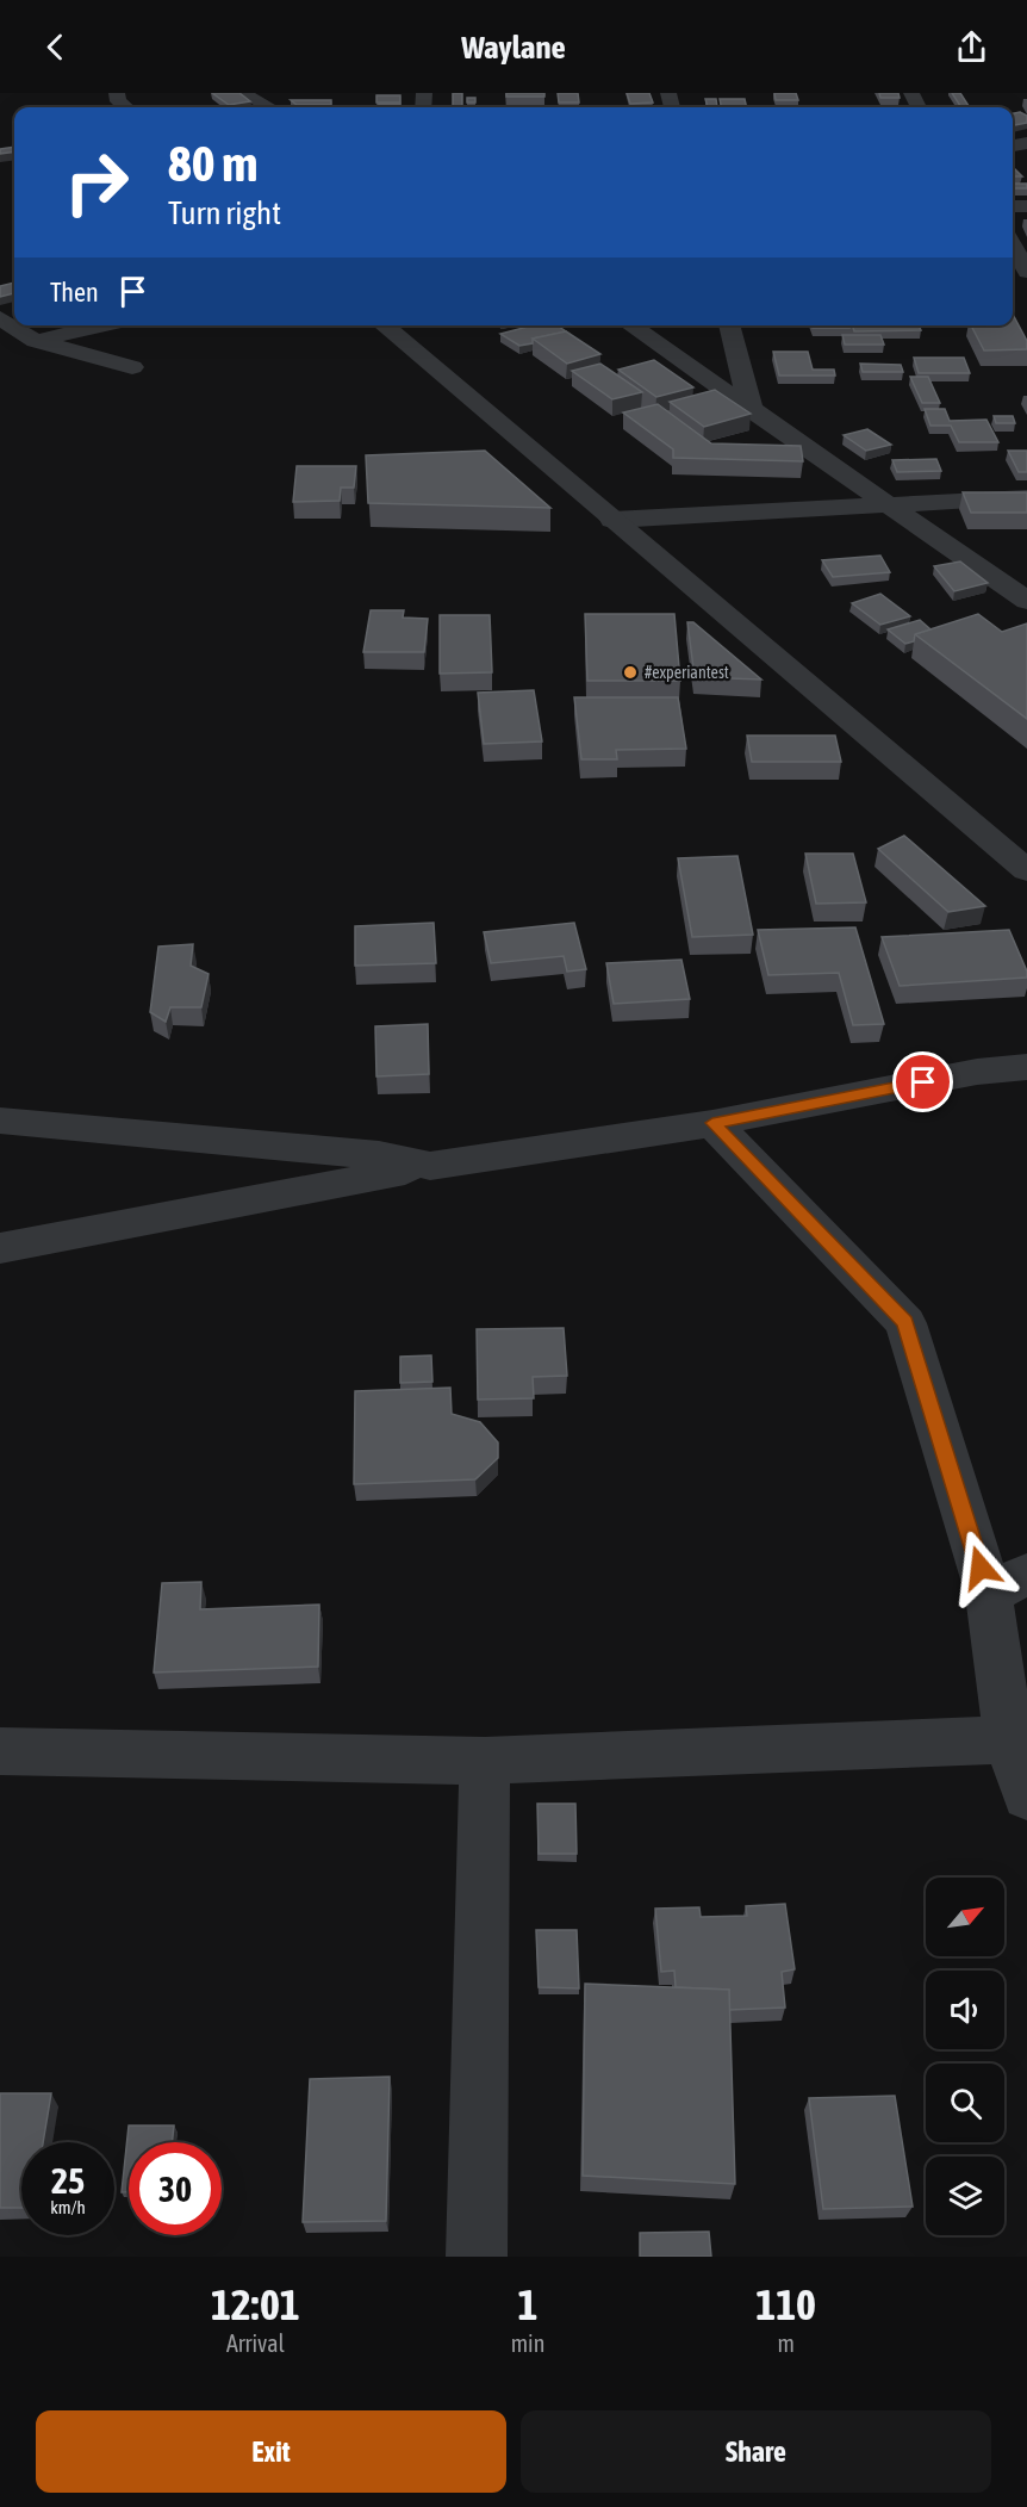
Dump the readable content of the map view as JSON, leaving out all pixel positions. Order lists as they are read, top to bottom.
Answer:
{
  "places": ["#experiantest"],
  "north": "top right",
  "page": {
    "header": "Waylane",
    "turn": ["80 m", "Turn right"],
    "then": "Then",
    "speed": "25 km/h",
    "limit": "30",
    "eta": [
      "12:01",
      "Arrival",
      "1",
      "min",
      "110",
      "m"
    ],
    "buttons": ["Exit", "Share"]
  }
}
